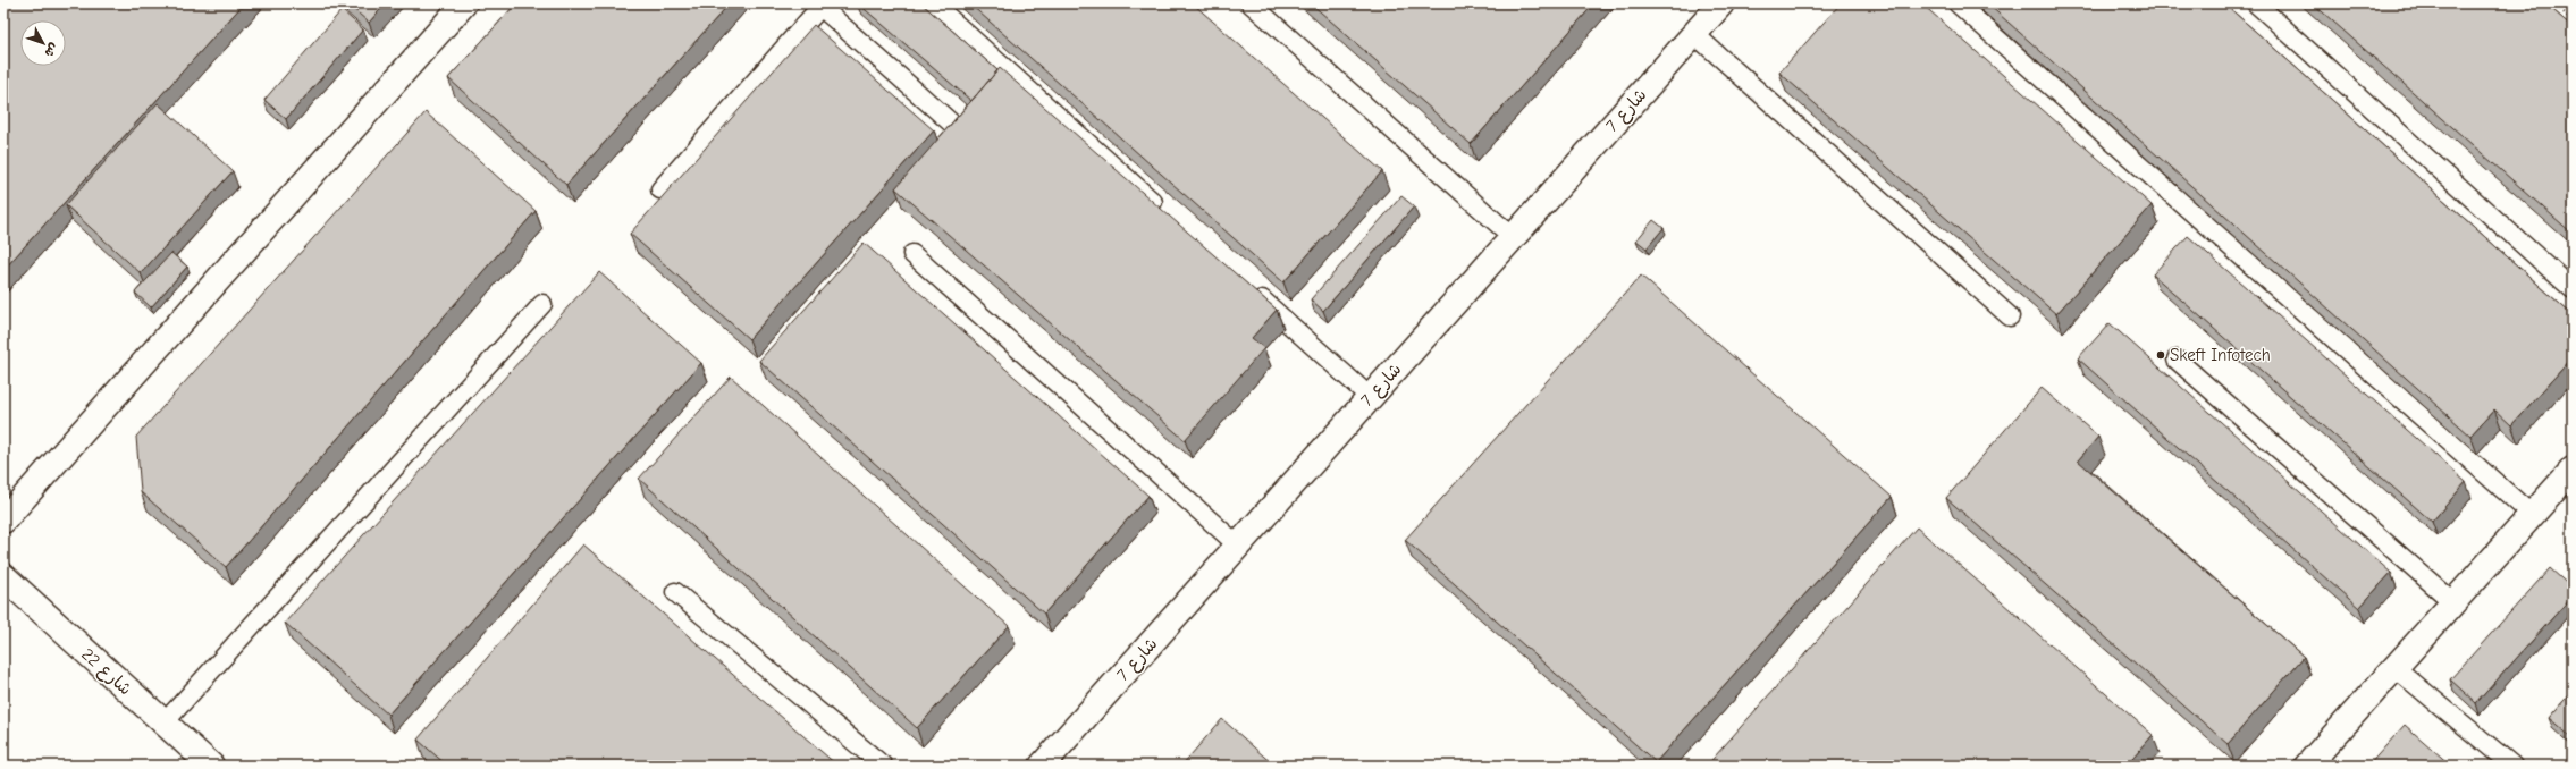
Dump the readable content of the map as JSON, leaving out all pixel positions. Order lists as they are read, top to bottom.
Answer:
{
  "streets": {
    "street": ["شارع 7", "شارع 22"]
  },
  "places": ["Skeft Infotech"],
  "north": "bottom right"
}
